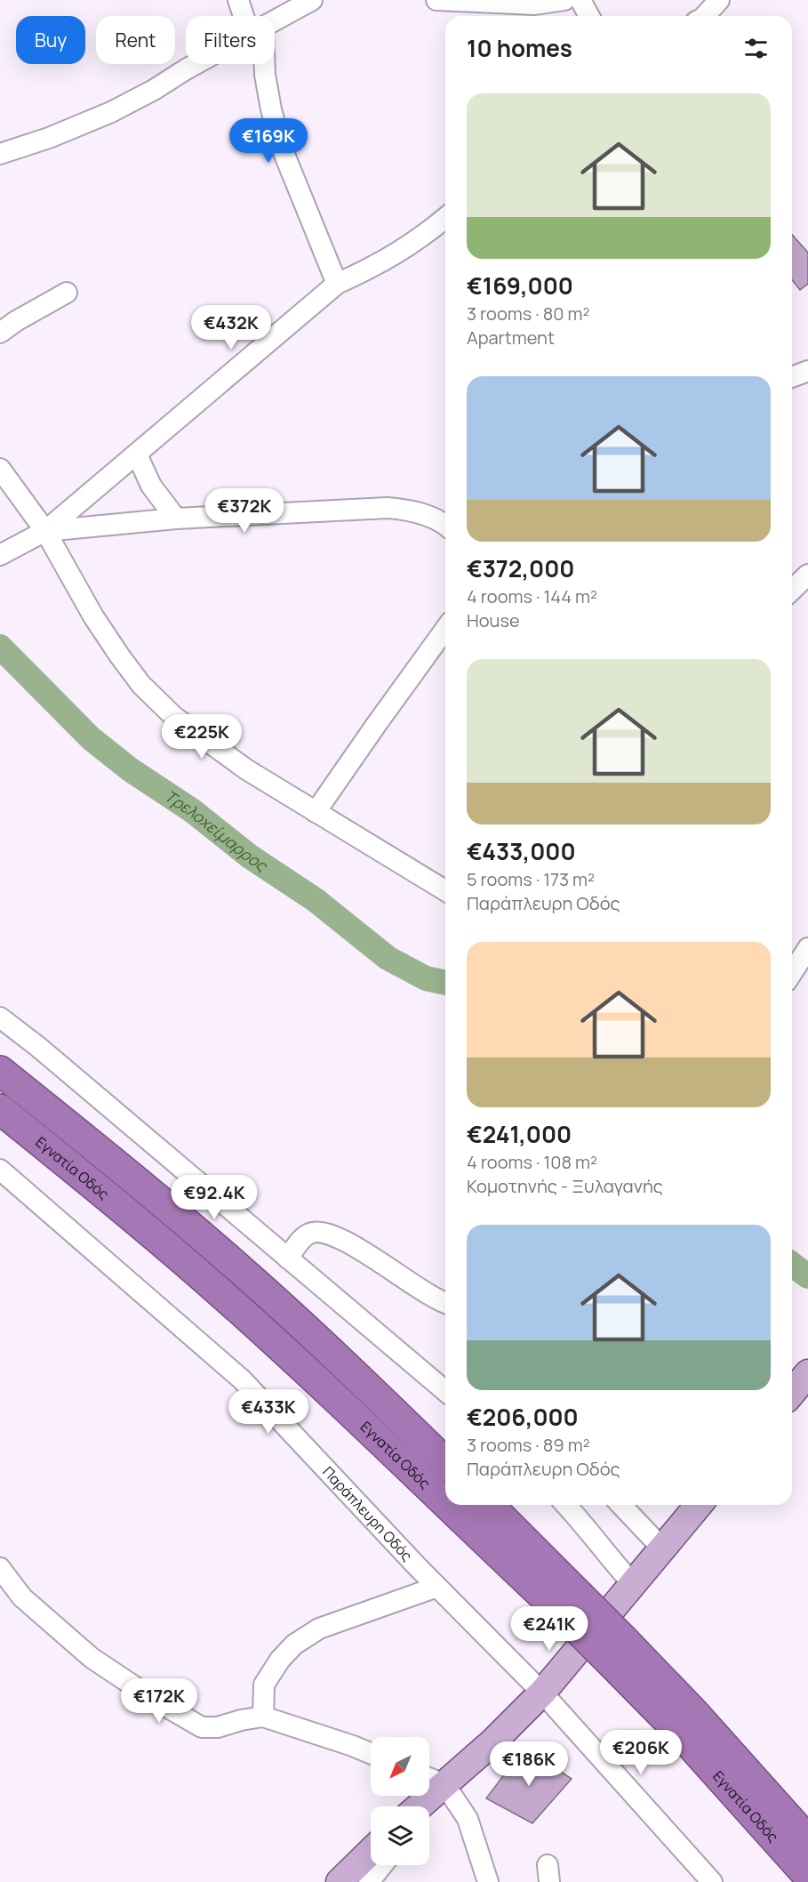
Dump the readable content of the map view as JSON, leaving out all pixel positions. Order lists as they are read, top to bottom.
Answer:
{
  "streets": {
    "highway": ["Εγνατία Οδός"],
    "street": ["Παράπλευρη Οδός"]
  },
  "water": ["Τρελοχείμαρρος"],
  "north": "bottom left",
  "page": {
    "chip": ["Buy", "Rent", "Filters"],
    "heading": "10 homes",
    "list": [
      {
        "name": "€169,000",
        "note": "3 rooms · 80 m² · Apartment"
      },
      {
        "name": "€372,000",
        "note": "4 rooms · 144 m² · House"
      },
      {
        "name": "€433,000",
        "note": "5 rooms · 173 m² · Παράπλευρη Οδός"
      },
      {
        "name": "€241,000",
        "note": "4 rooms · 108 m² · Κομοτηνής - Ξυλαγανής"
      },
      {
        "name": "€206,000",
        "note": "3 rooms · 89 m² · Παράπλευρη Οδός"
      }
    ],
    "price": [
      "€169K",
      "€432K",
      "€372K",
      "€225K",
      "€92.4K",
      "€433K",
      "€241K",
      "€172K",
      "€206K",
      "€186K"
    ]
  }
}
